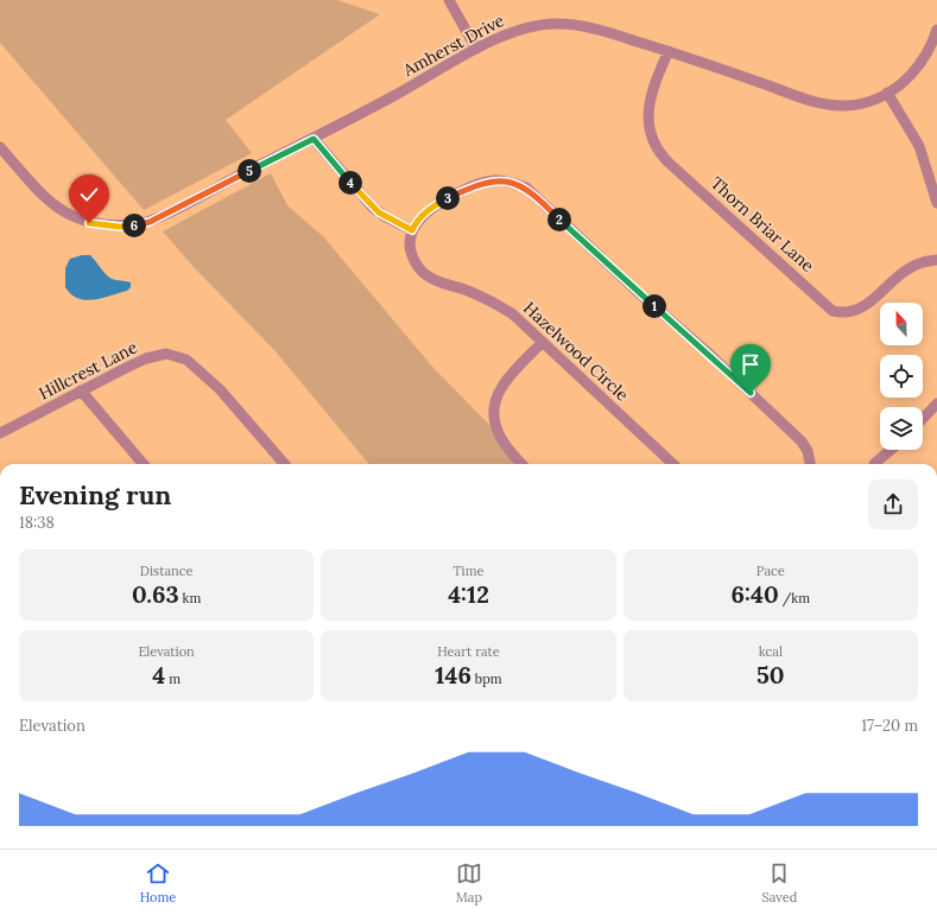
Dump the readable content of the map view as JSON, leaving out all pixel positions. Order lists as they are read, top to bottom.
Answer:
{
  "streets": {
    "street": [
      "Amherst Drive",
      "Thorn Briar Lane",
      "Hazelwood Circle",
      "Hillcrest Lane"
    ]
  },
  "crossings": [
    ["Amherst Drive", "Thorn Briar Lane"]
  ],
  "north": "top",
  "page": {
    "pins": [
      "5",
      "4",
      "3",
      "2",
      "6",
      "1"
    ],
    "heading": ["Evening run", "18:38"],
    "stats": [
      ["Distance", "0.63 km"],
      ["Time", "4:12"],
      ["Pace", "6:40 /km"],
      ["Elevation", "4 m"],
      ["Heart rate", "146 bpm"],
      ["kcal", "50"]
    ],
    "chart": ["Elevation", "17–20 m"],
    "tabs": ["Home", "Map", "Saved"]
  }
}
